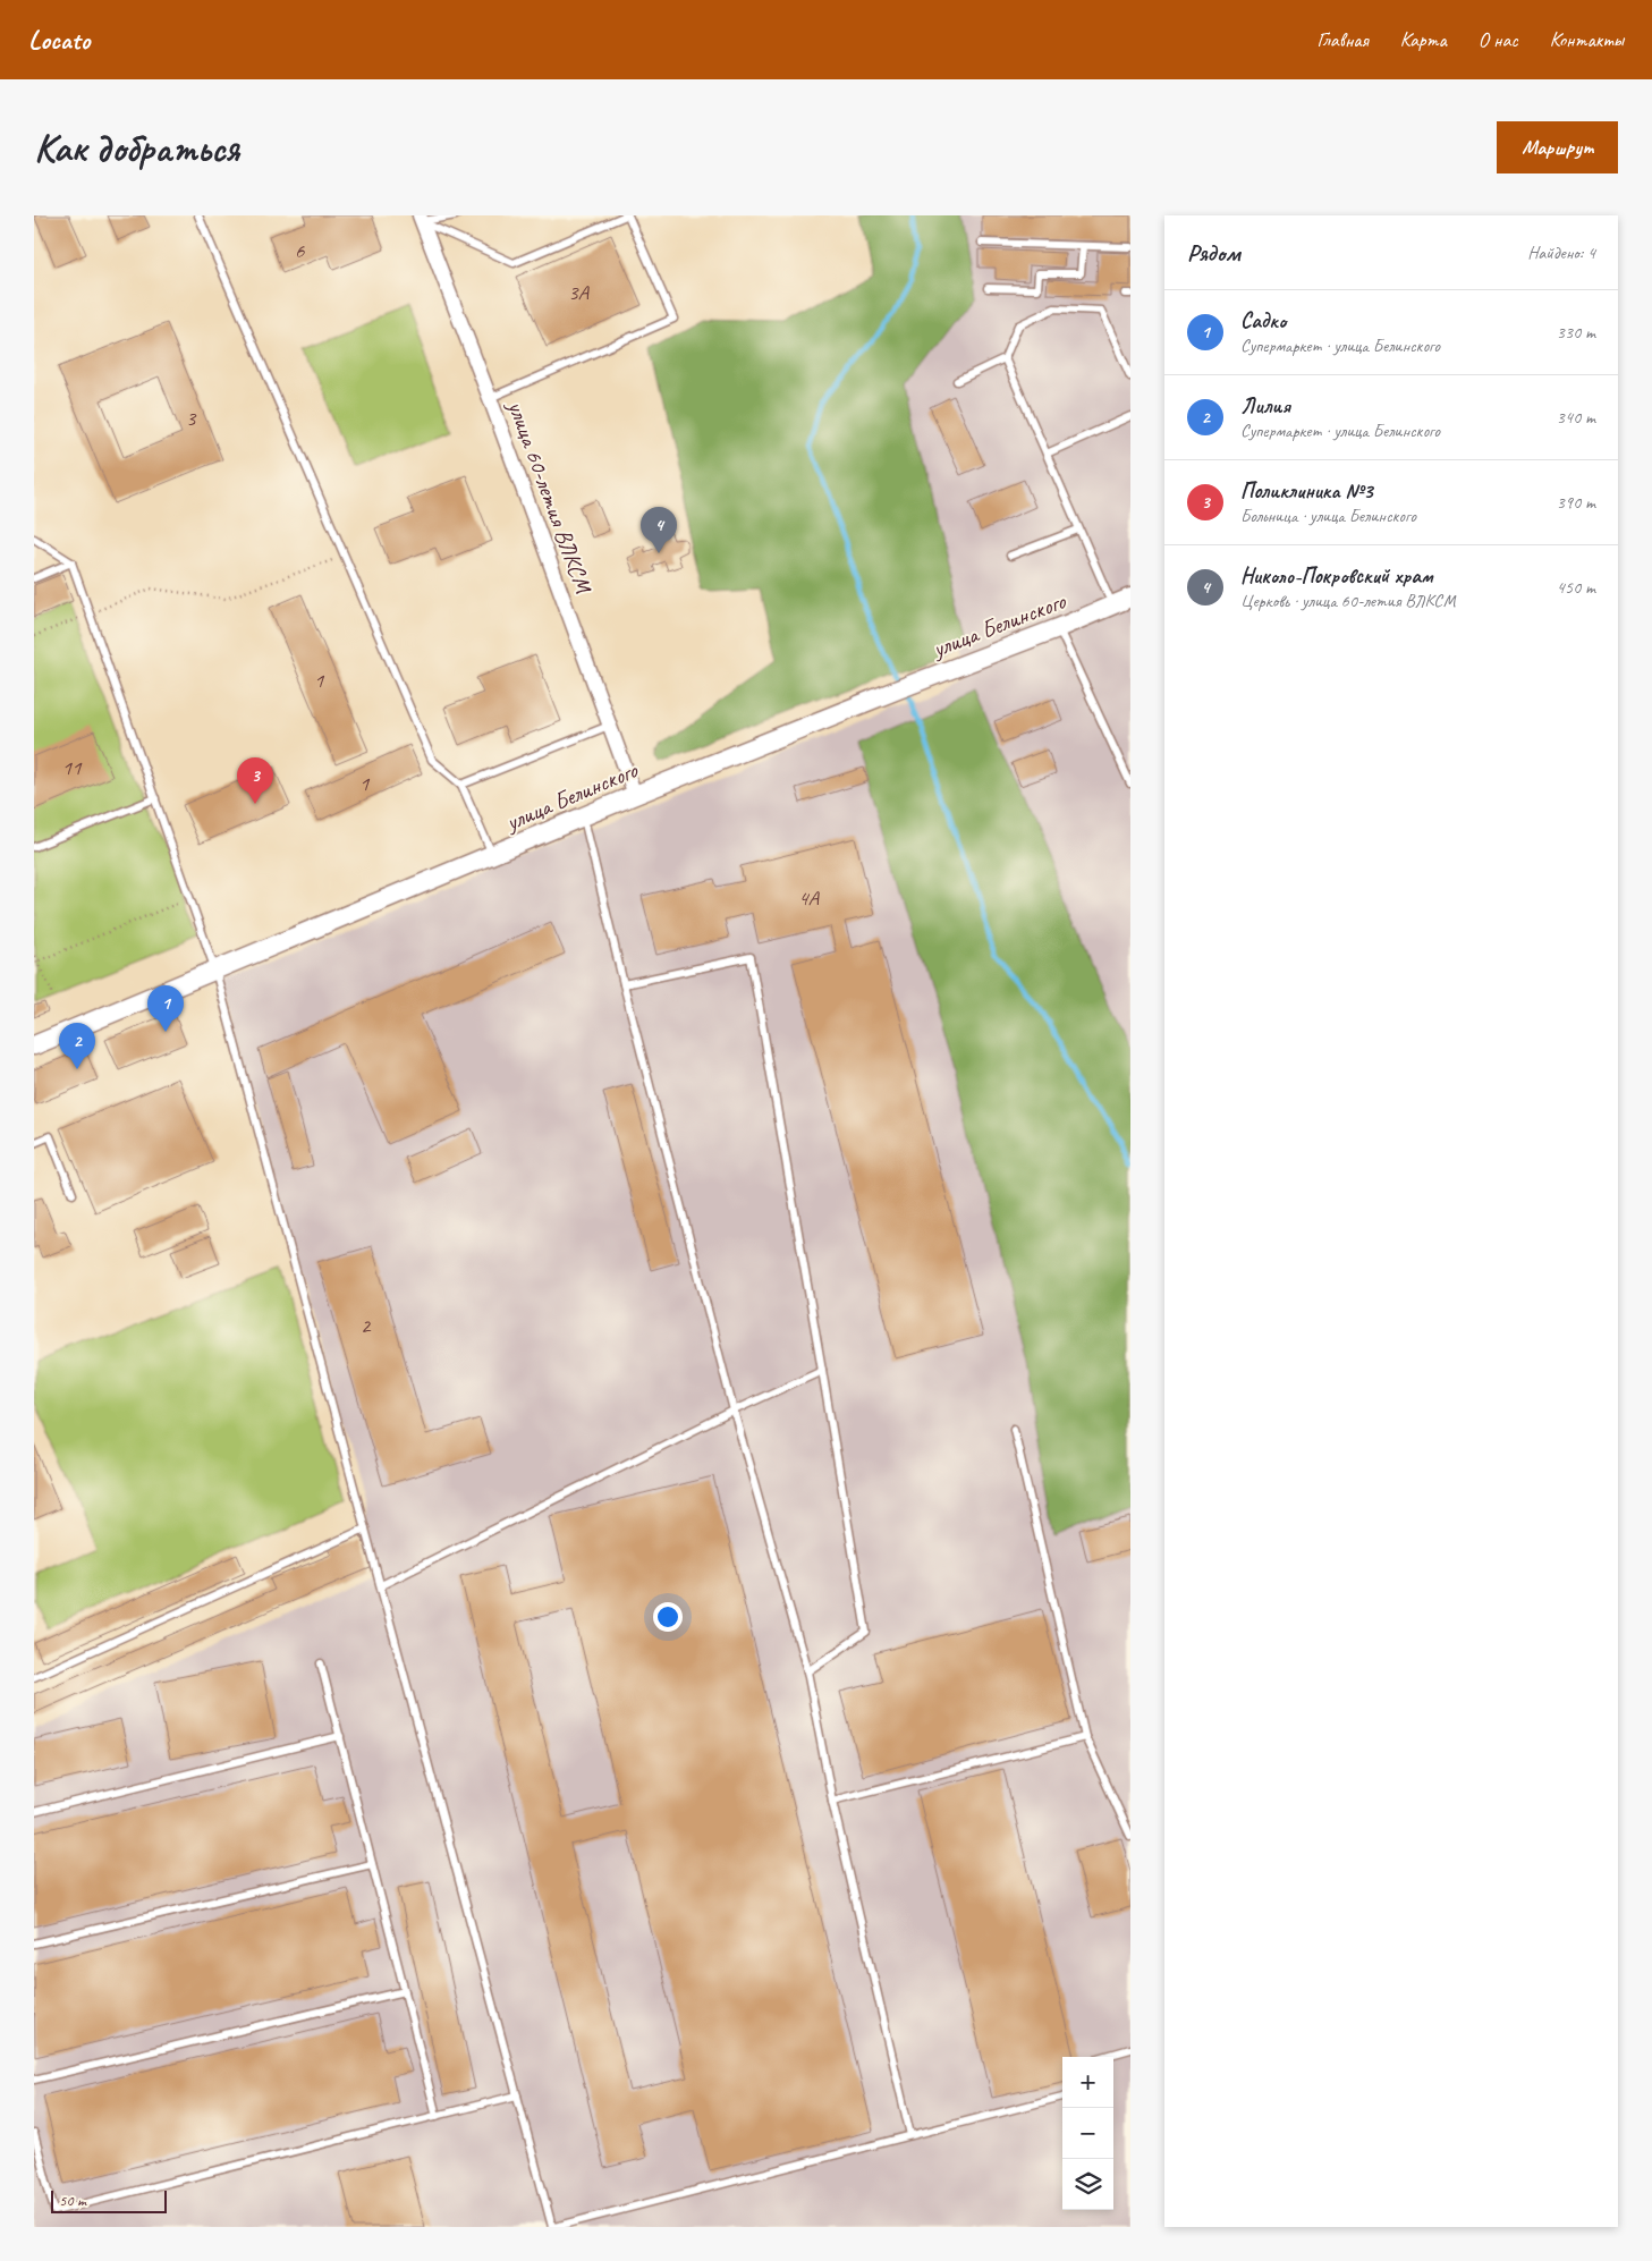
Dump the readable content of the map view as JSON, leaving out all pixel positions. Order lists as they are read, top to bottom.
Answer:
{
  "streets": {
    "street": ["улица 60-летия ВЛКСМ", "улица Белинского"]
  },
  "crossings": [
    ["улица 60-летия ВЛКСМ", "улица Белинского"]
  ],
  "house_numbers": [
    "6",
    "3А",
    "3",
    "1",
    "11",
    "1",
    "4А",
    "2"
  ],
  "scale_bar": "50 m",
  "page": {
    "header": "Locato",
    "nav": [
      "Главная",
      "Карта",
      "О нас",
      "Контакты"
    ],
    "buttons": "Маршрут",
    "title": "Как добраться",
    "heading": ["Рядом", "Найдено: 4"],
    "list": [
      {
        "mark": "1",
        "name": "Садко",
        "note": "Супермаркет · улица Белинского",
        "value": "330 m"
      },
      {
        "mark": "2",
        "name": "Лилия",
        "note": "Супермаркет · улица Белинского",
        "value": "340 m"
      },
      {
        "mark": "3",
        "name": "Поликлиника №3",
        "note": "Больница · улица Белинского",
        "value": "390 m"
      },
      {
        "mark": "4",
        "name": "Николо-Покровский храм",
        "note": "Церковь · улица 60-летия ВЛКСМ",
        "value": "450 m"
      }
    ],
    "pins": [
      "4",
      "3",
      "1",
      "2"
    ],
    "map_buttons": ["+", "−"],
    "scale": "50 m"
  }
}
